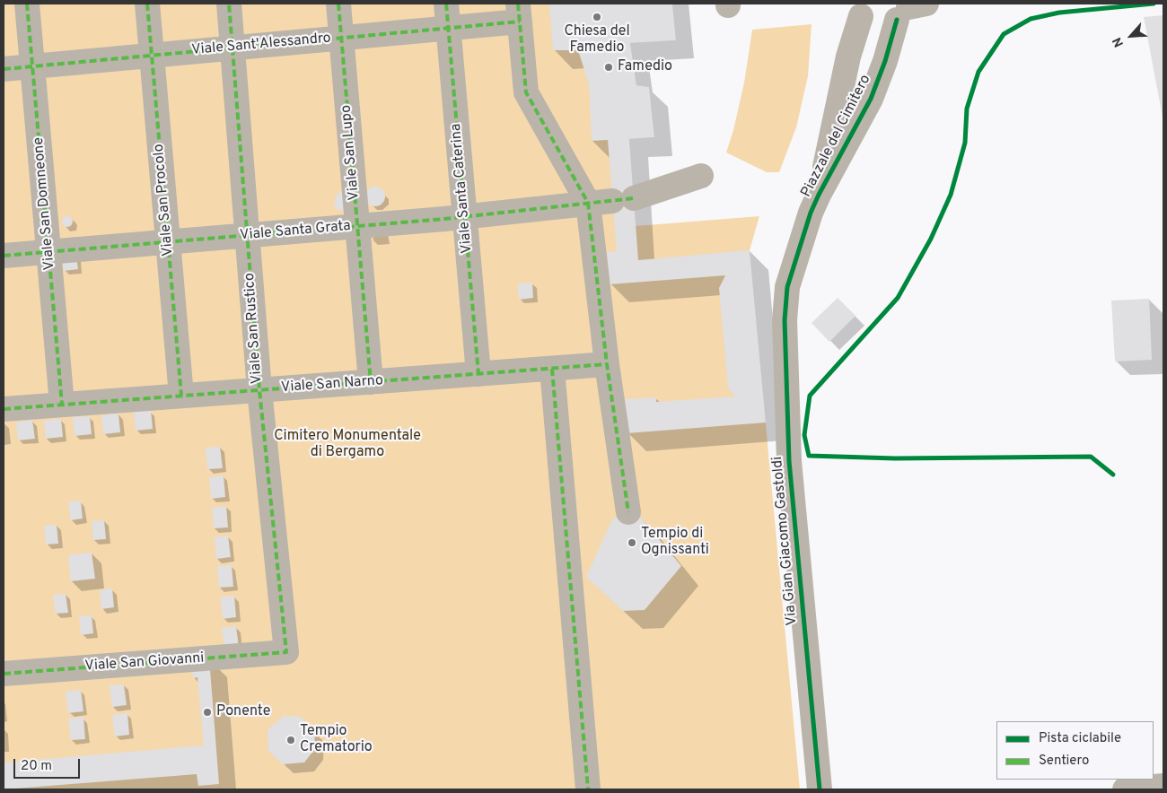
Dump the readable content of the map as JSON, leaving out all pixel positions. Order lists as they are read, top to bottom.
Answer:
{
  "streets": {
    "street": [
      "Viale Sant'Alessandro",
      "Piazzale del Cimitero",
      "Viale San Lupo",
      "Viale Santa Caterina",
      "Viale San Procolo",
      "Viale San Domneone",
      "Viale Santa Grata",
      "Viale San Rustico",
      "Viale San Narno",
      "Via Gian Giacomo Gastoldi",
      "Viale San Giovanni"
    ]
  },
  "crossings": [
    ["Viale Sant'Alessandro", "Viale San Lupo"],
    ["Viale Sant'Alessandro", "Viale Santa Caterina"],
    ["Viale Sant'Alessandro", "Viale San Procolo"],
    ["Viale Sant'Alessandro", "Viale San Domneone"],
    ["Viale Sant'Alessandro", "Viale San Rustico"],
    ["Piazzale del Cimitero", "Via Gian Giacomo Gastoldi"],
    ["Viale San Lupo", "Viale Santa Grata"],
    ["Viale San Lupo", "Viale San Narno"],
    ["Viale Santa Caterina", "Viale Santa Grata"],
    ["Viale Santa Caterina", "Viale San Narno"],
    ["Viale San Procolo", "Viale Santa Grata"],
    ["Viale San Procolo", "Viale San Narno"],
    ["Viale San Domneone", "Viale Santa Grata"],
    ["Viale San Domneone", "Viale San Narno"],
    ["Viale Santa Grata", "Viale San Rustico"],
    ["Viale San Rustico", "Viale San Narno"],
    ["Viale San Rustico", "Viale San Giovanni"]
  ],
  "parks": ["Cimitero Monumentale di Bergamo"],
  "places": [
    "Chiesa del Famedio",
    "Famedio",
    "Tempio di Ognissanti",
    "Ponente",
    "Tempio Crematorio"
  ],
  "legend": ["Pista ciclabile", "Sentiero"],
  "scale_bar": "20 m",
  "north": "bottom left"
}
